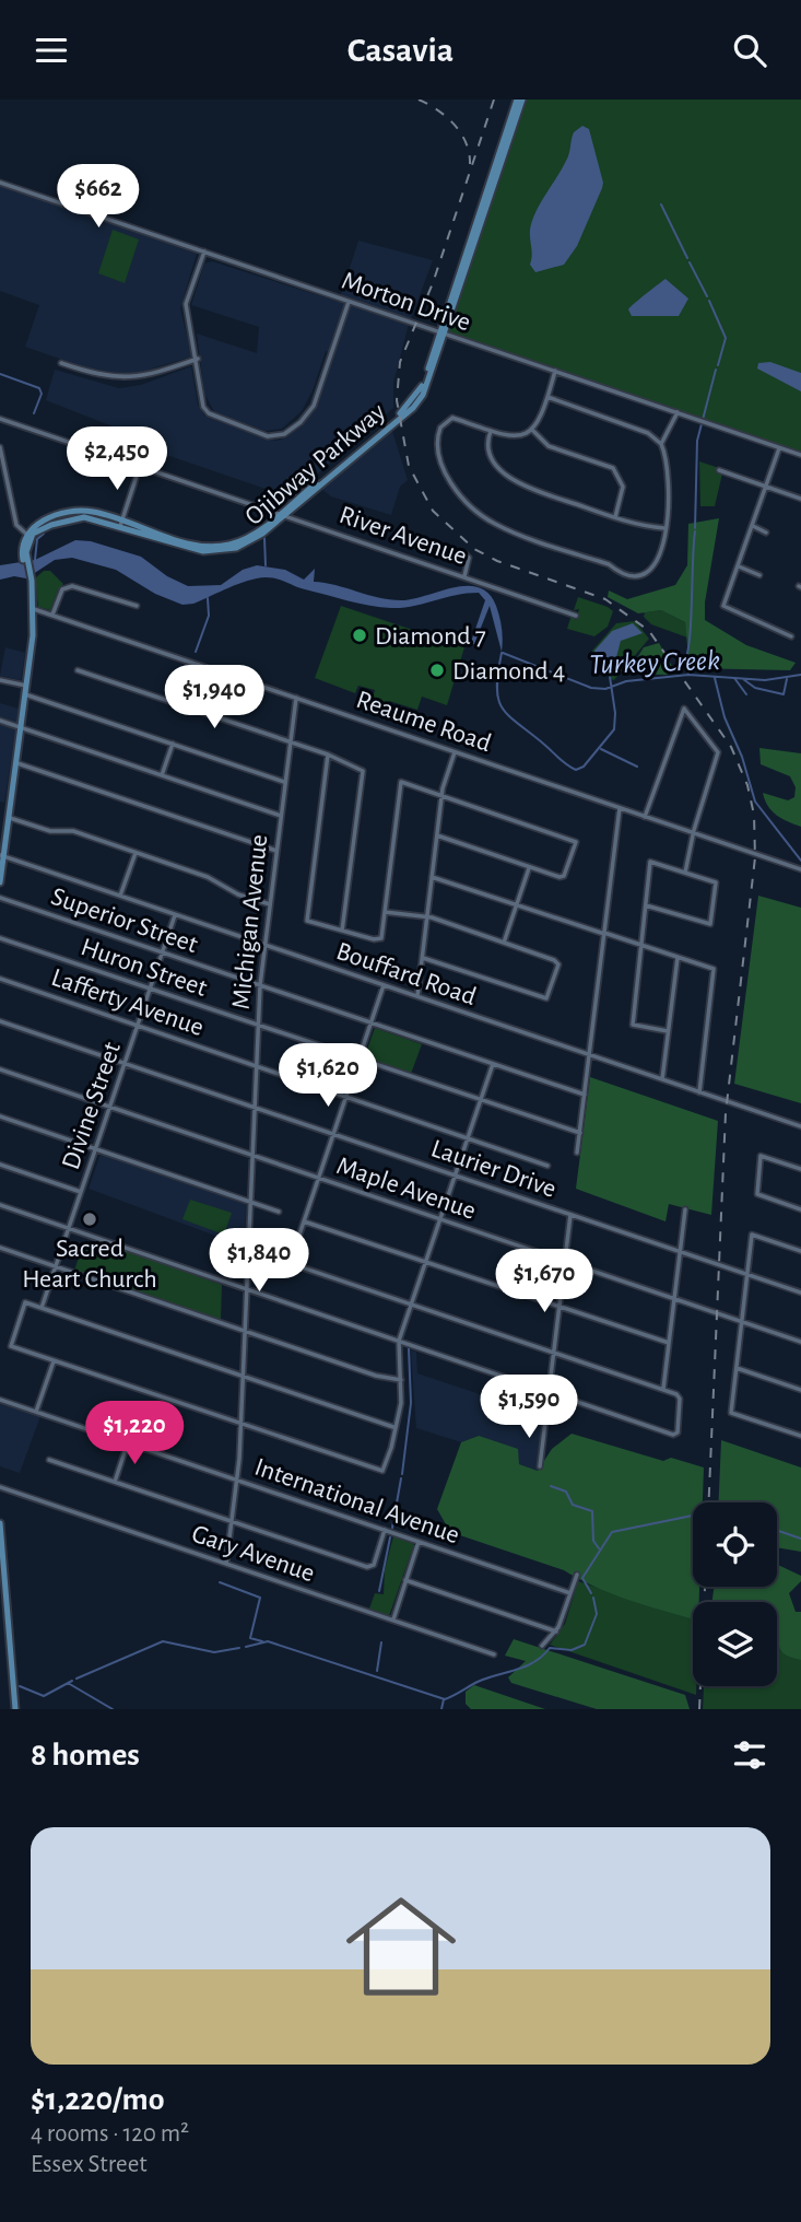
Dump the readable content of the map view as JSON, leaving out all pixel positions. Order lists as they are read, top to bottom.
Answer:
{
  "streets": {
    "main road": ["Ojibway Parkway"],
    "street": [
      "Morton Drive",
      "River Avenue",
      "Reaume Road",
      "Superior Street",
      "Michigan Avenue",
      "Huron Street",
      "Bouffard Road",
      "Lafferty Avenue",
      "Divine Street",
      "Laurier Drive",
      "Maple Avenue",
      "International Avenue",
      "Gary Avenue"
    ]
  },
  "crossings": [
    ["Morton Drive", "Ojibway Parkway"],
    ["Ojibway Parkway", "River Avenue"],
    ["Reaume Road", "Michigan Avenue"],
    ["Superior Street", "Michigan Avenue"],
    ["Superior Street", "Divine Street"],
    ["Michigan Avenue", "Huron Street"],
    ["Michigan Avenue", "Bouffard Road"],
    ["Michigan Avenue", "Lafferty Avenue"],
    ["Michigan Avenue", "Laurier Drive"],
    ["Michigan Avenue", "Maple Avenue"],
    ["Michigan Avenue", "International Avenue"],
    ["Michigan Avenue", "Gary Avenue"],
    ["Huron Street", "Divine Street"],
    ["Bouffard Road", "Divine Street"],
    ["Lafferty Avenue", "Divine Street"],
    ["Divine Street", "Laurier Drive"],
    ["Divine Street", "Maple Avenue"]
  ],
  "water": ["Turkey Creek"],
  "places": ["Diamond 7", "Diamond 4", "Sacred Heart Church"],
  "page": {
    "header": "Casavia",
    "price": [
      "$662",
      "$2,450",
      "$1,940",
      "$1,620",
      "$1,840",
      "$1,670",
      "$1,590",
      "$1,220"
    ],
    "heading": "8 homes",
    "list": [
      {
        "name": "$1,220/mo",
        "note": "4 rooms · 120 m² · Essex Street"
      }
    ]
  }
}
